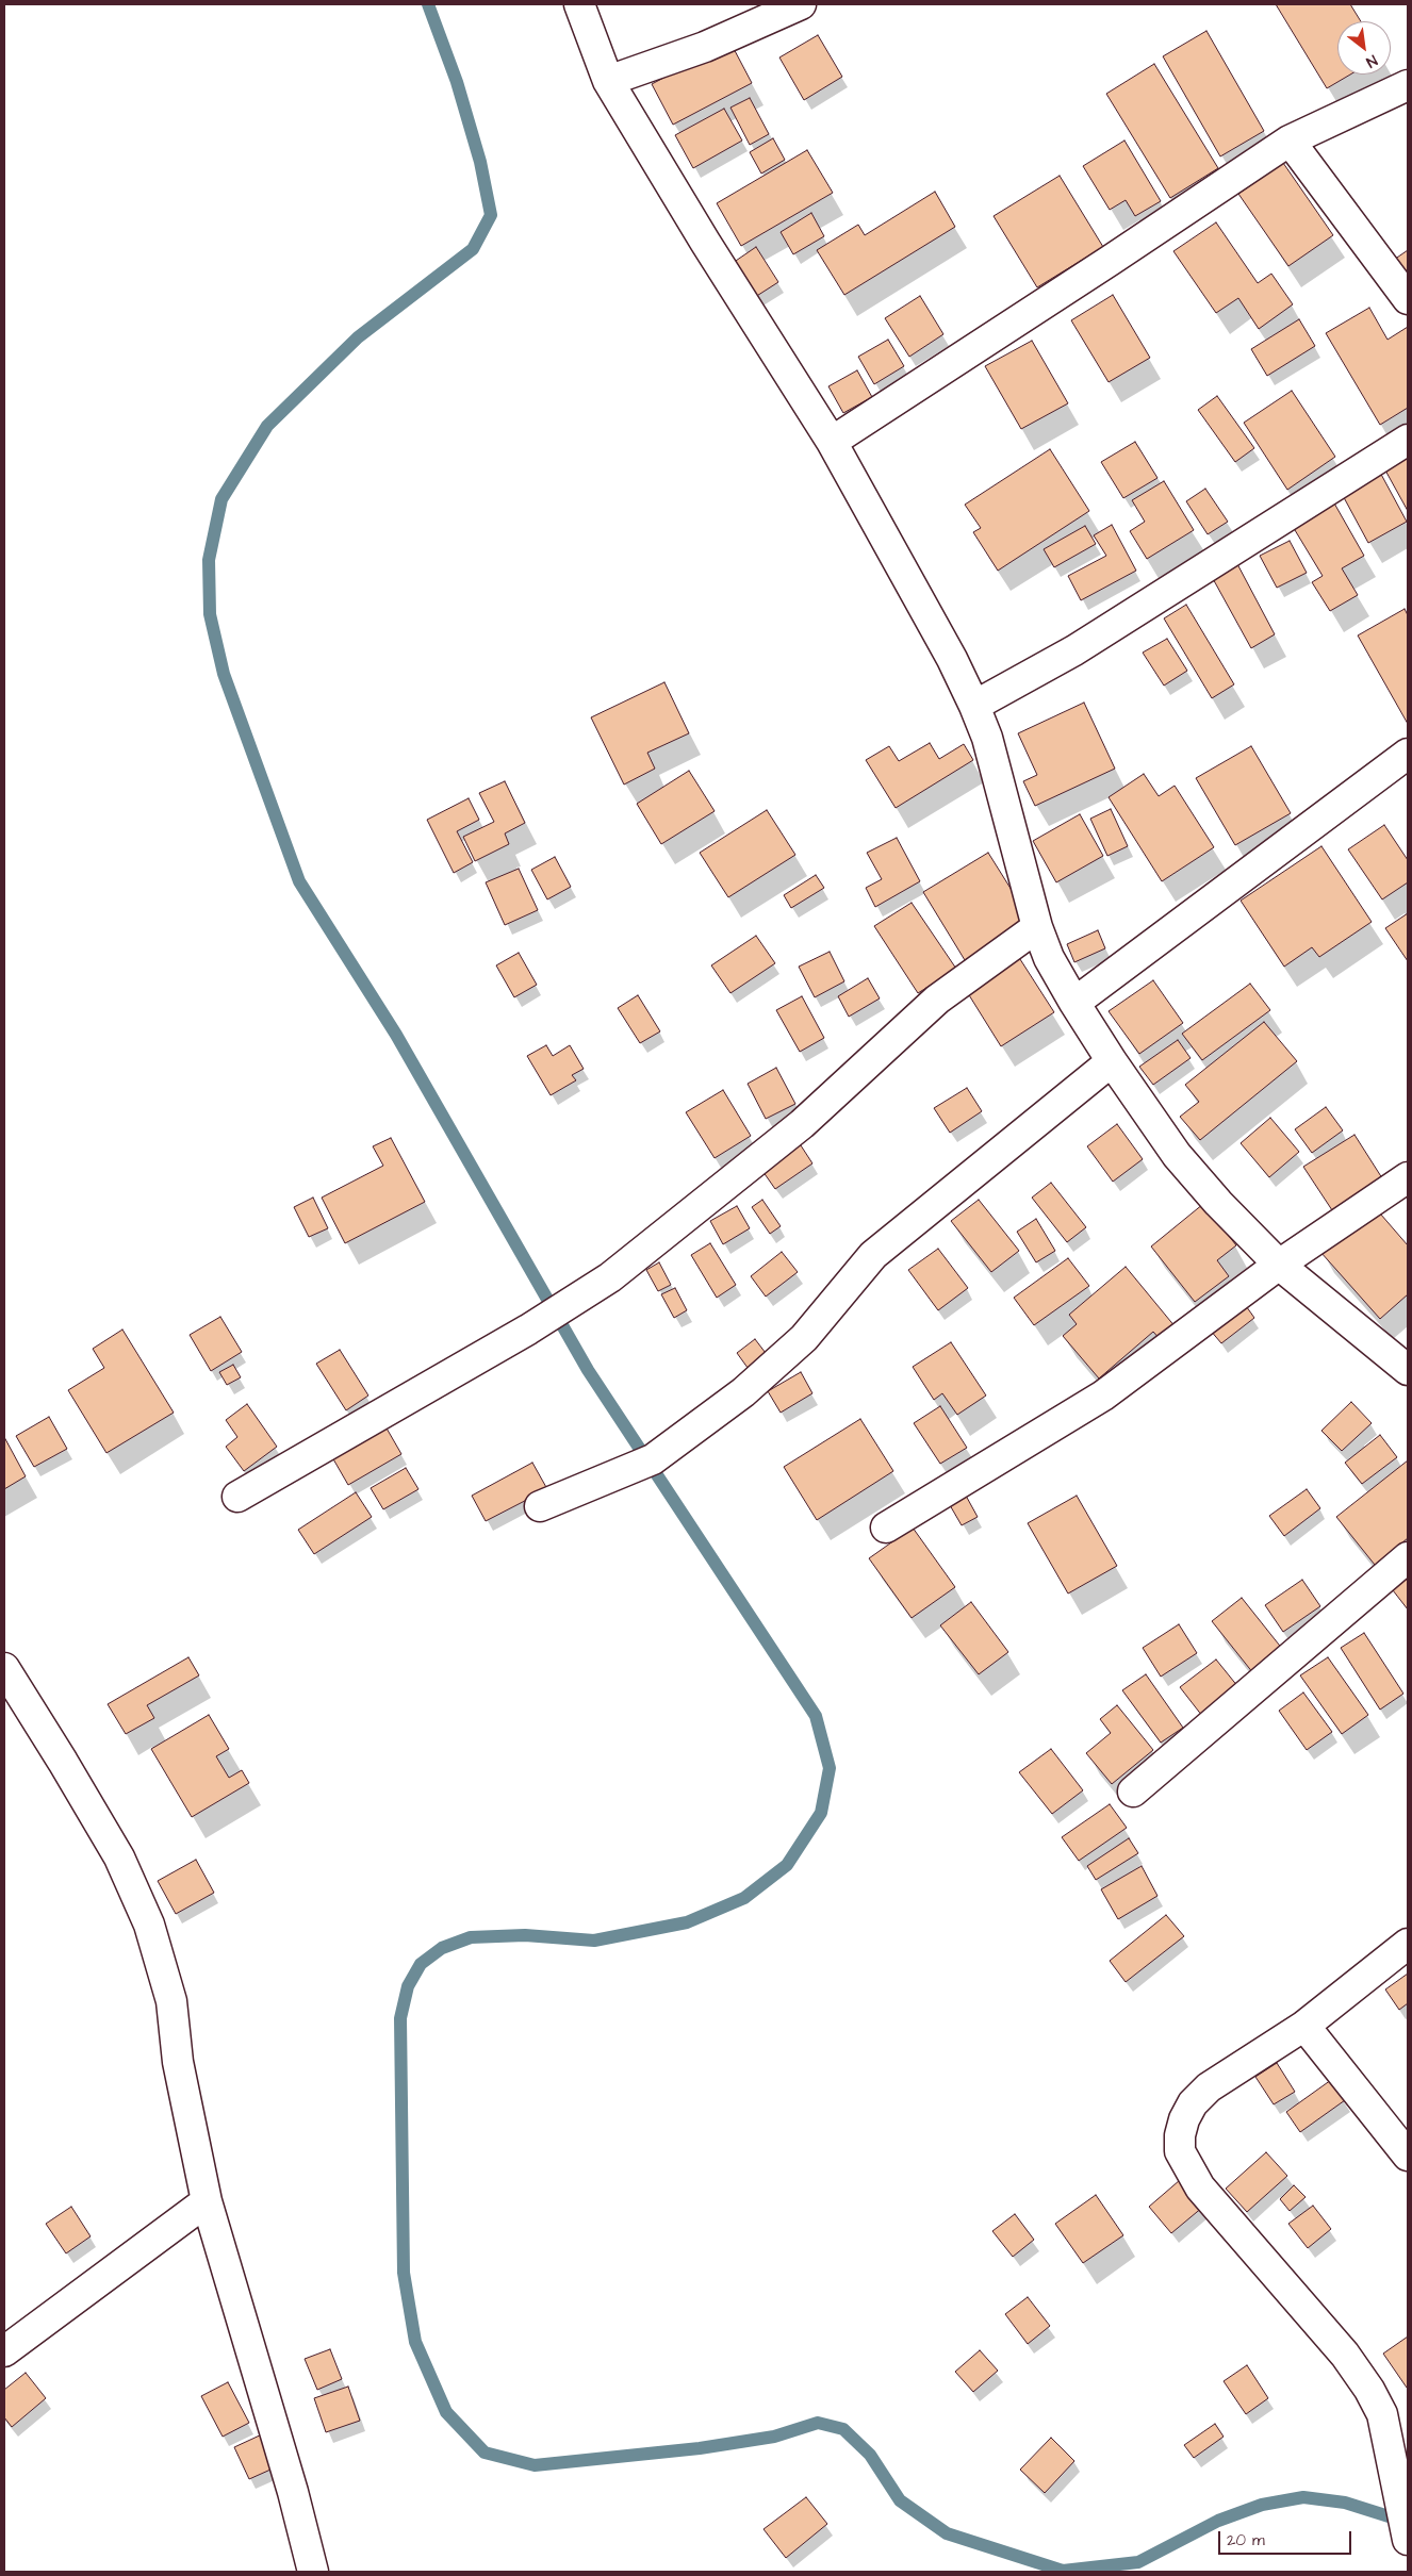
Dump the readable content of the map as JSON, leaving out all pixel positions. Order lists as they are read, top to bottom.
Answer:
{
  "scale_bar": "20 m",
  "north": "bottom right"
}
